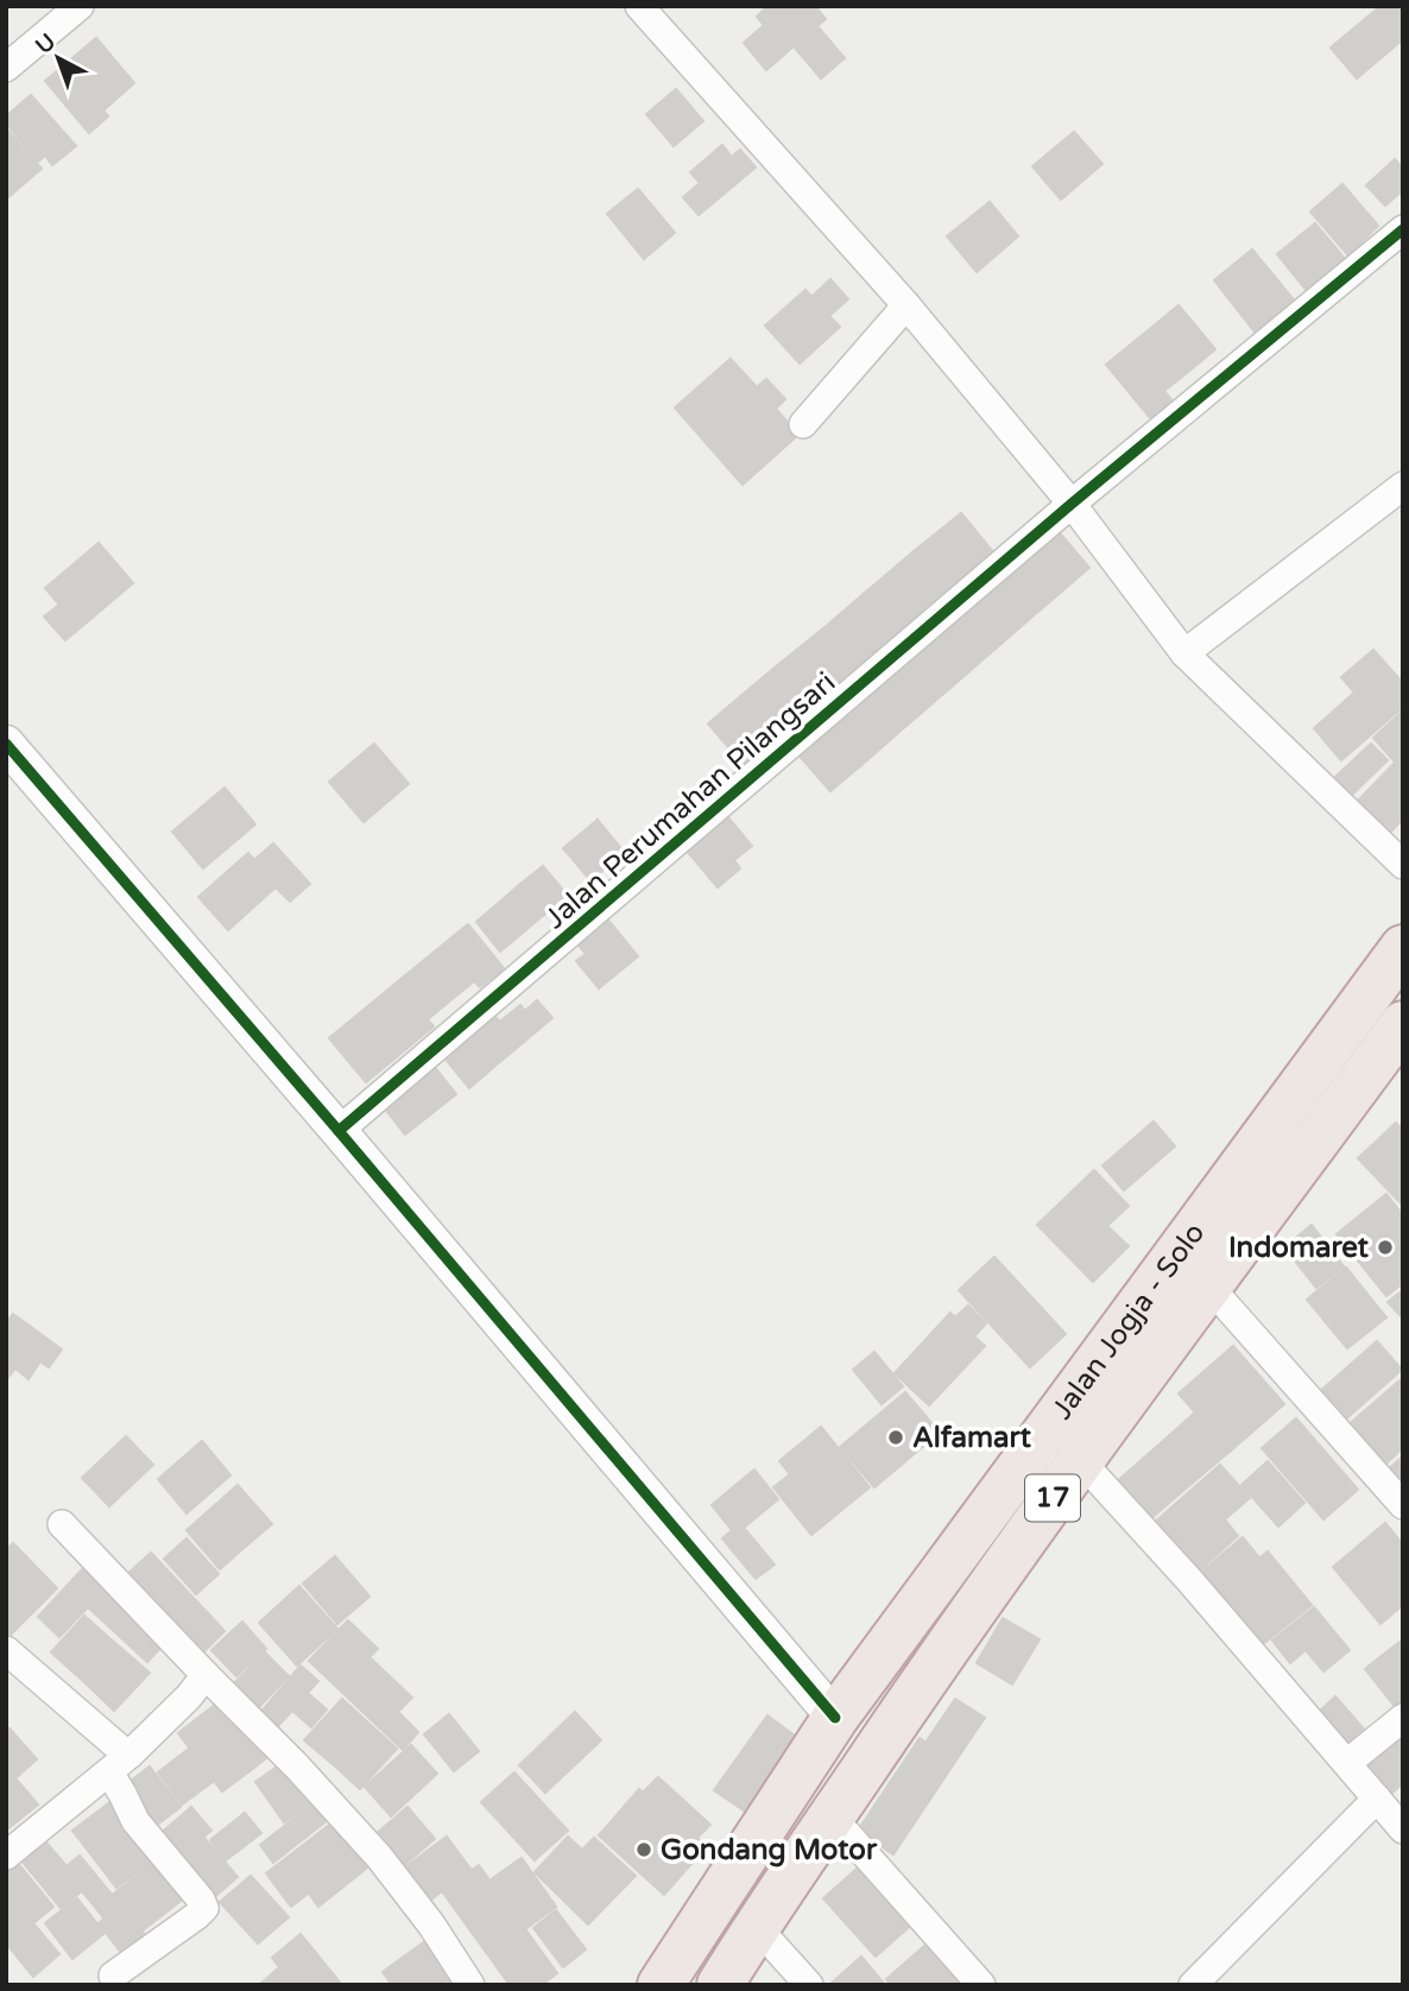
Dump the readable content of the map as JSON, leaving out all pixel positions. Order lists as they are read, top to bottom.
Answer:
{
  "streets": {
    "highway": ["Jalan Jogja - Solo", "17"],
    "street": ["Jalan Perumahan Pilangsari"]
  },
  "places": ["Indomaret", "Alfamart", "Gondang Motor"],
  "north": "top left"
}
